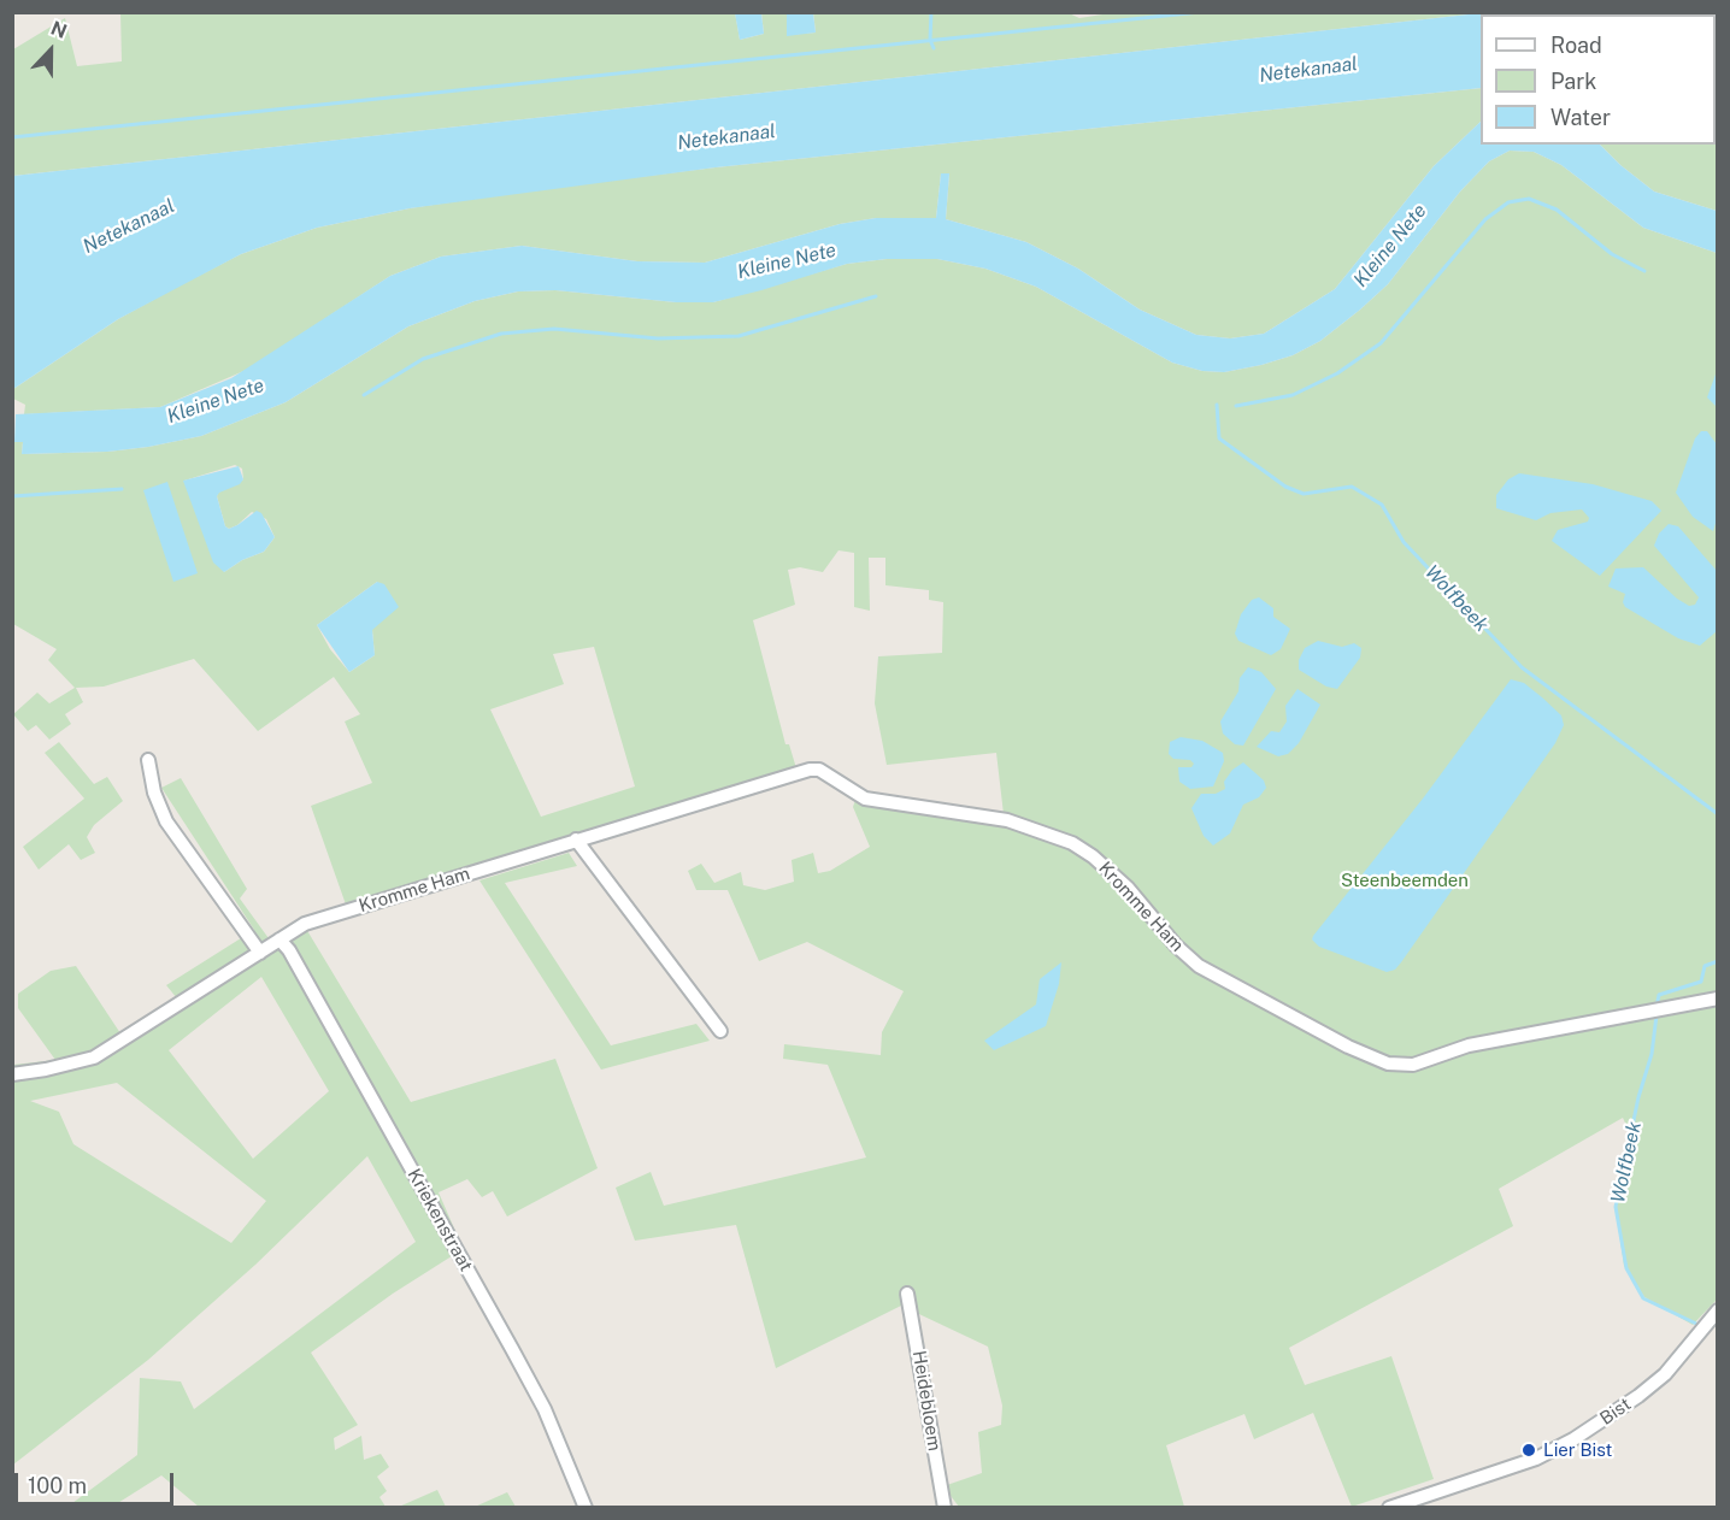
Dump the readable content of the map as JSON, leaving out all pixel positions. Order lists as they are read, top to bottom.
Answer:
{
  "streets": {
    "street": [
      "Kromme Ham",
      "Kriekenstraat",
      "Heidebloem",
      "Bist"
    ]
  },
  "crossings": [
    ["Kromme Ham", "Kriekenstraat"]
  ],
  "water": ["Netekanaal", "Kleine Nete", "Wolfbeek"],
  "parks": ["Steenbeemden"],
  "places": ["Lier Bist"],
  "legend": ["Road", "Park", "Water"],
  "scale_bar": "100 m",
  "north": "top"
}
